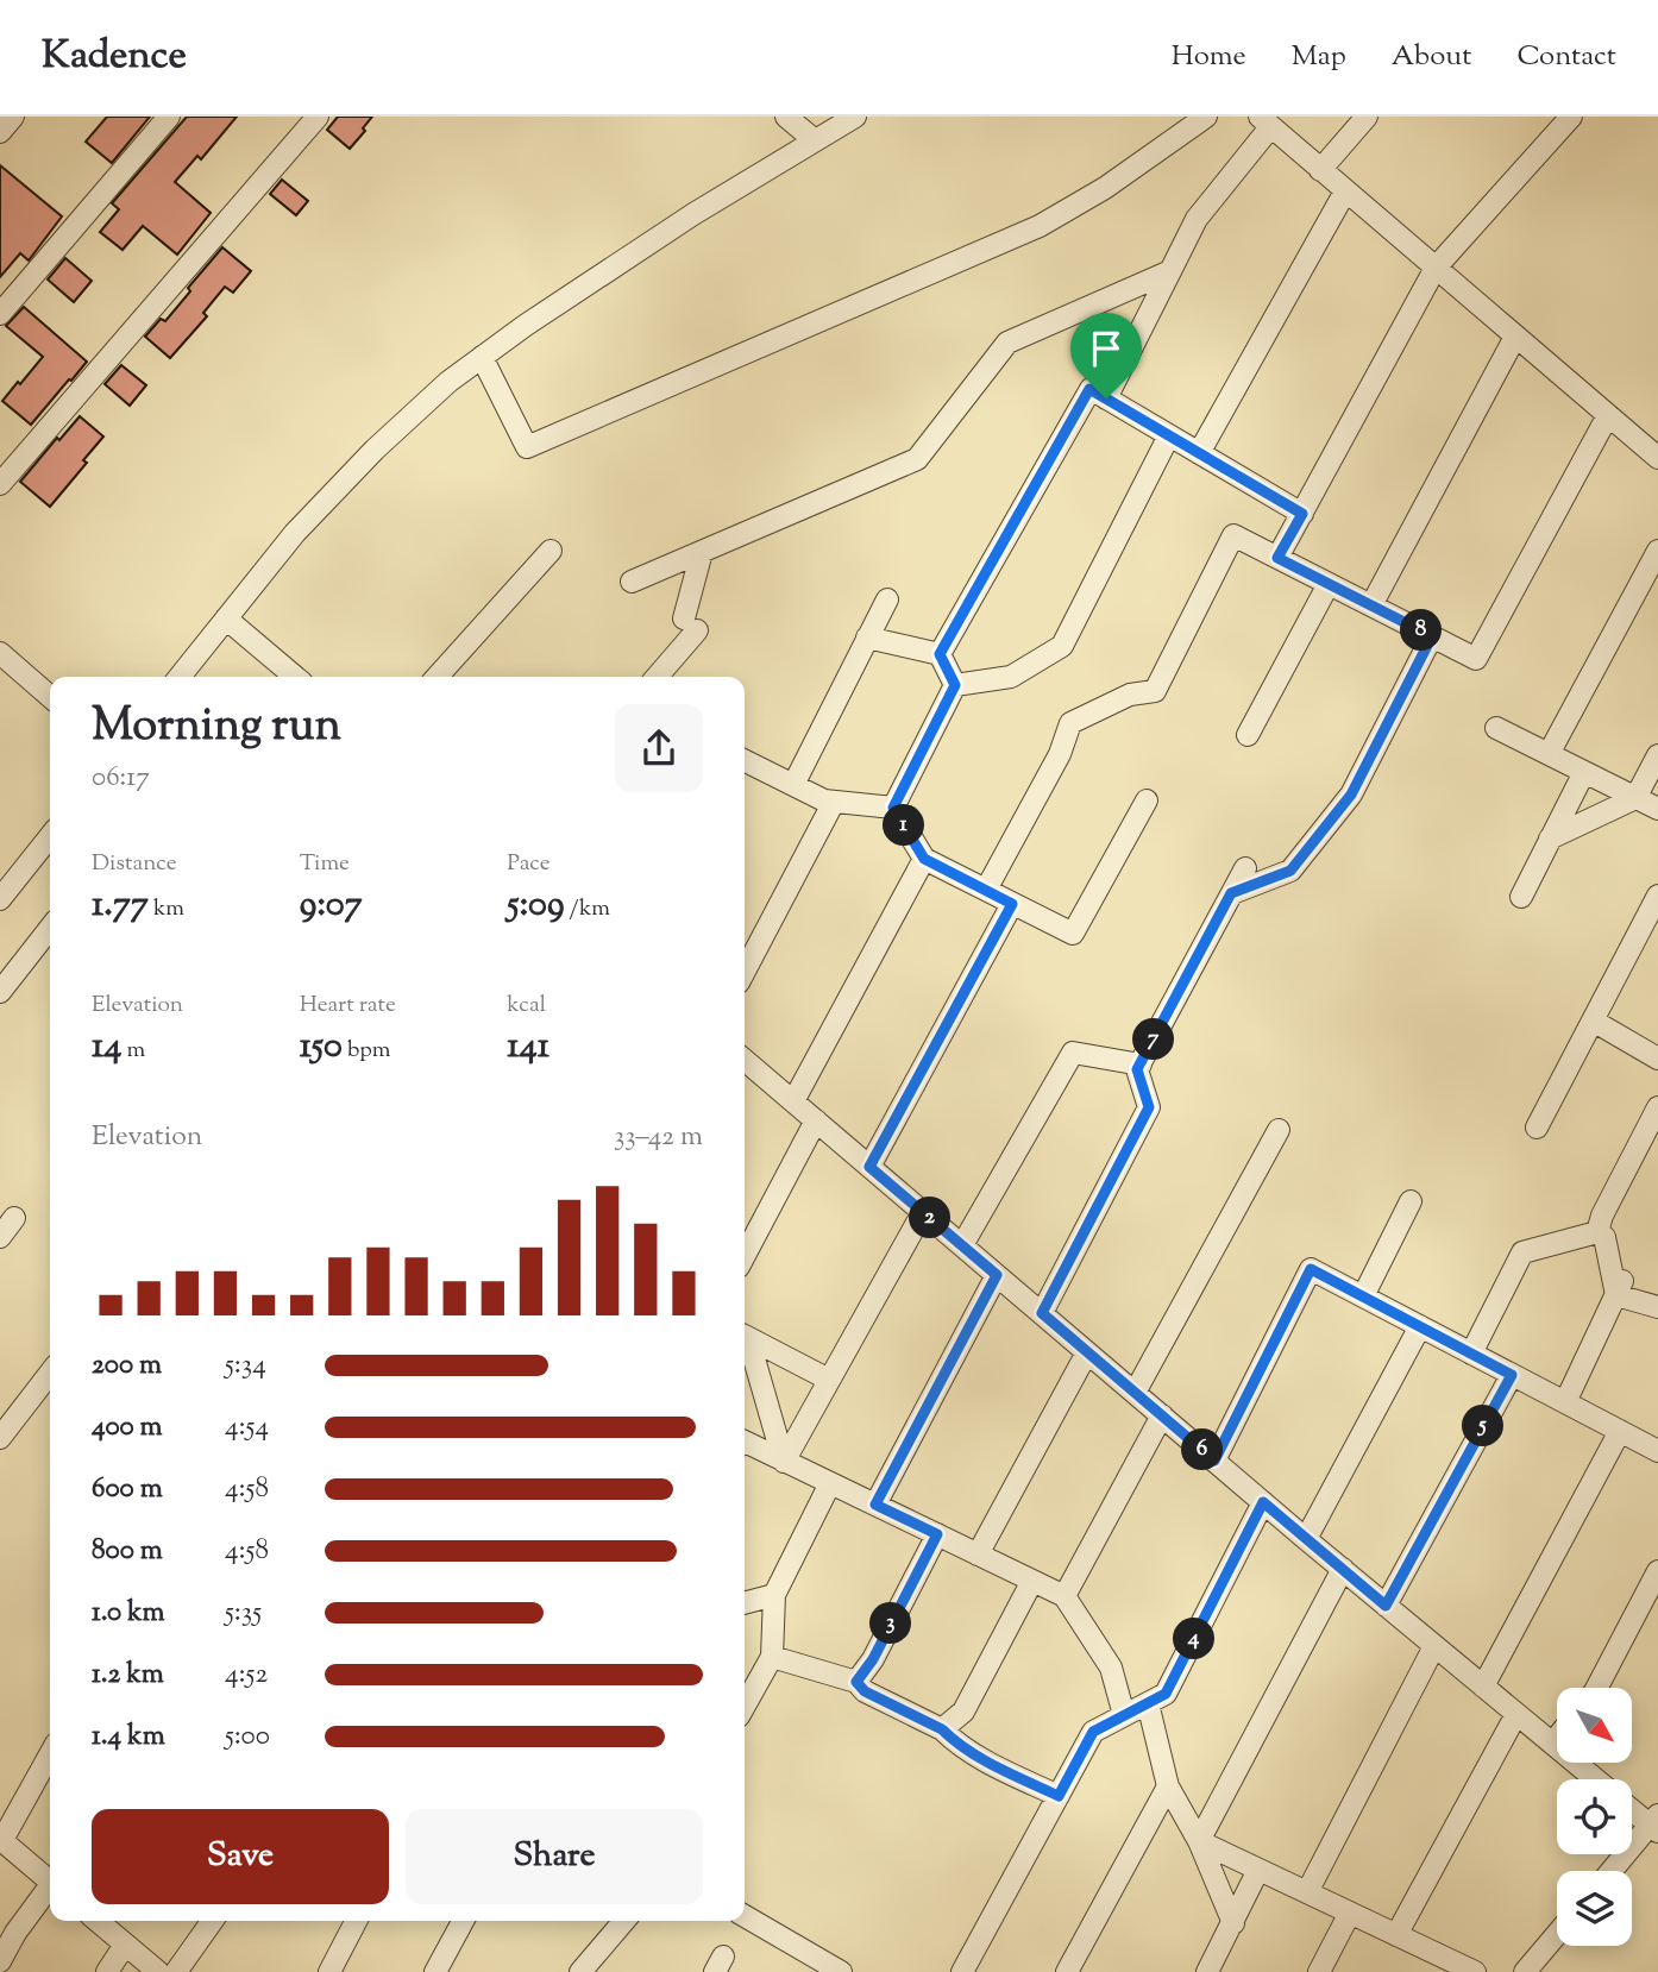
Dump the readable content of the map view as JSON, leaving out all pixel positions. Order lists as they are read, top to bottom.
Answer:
{
  "north": "bottom right",
  "page": {
    "header": "Kadence",
    "nav": [
      "Home",
      "Map",
      "About",
      "Contact"
    ],
    "pins": [
      "8",
      "1",
      "7",
      "2",
      "5",
      "6",
      "3",
      "4"
    ],
    "heading": ["Morning run", "06:17"],
    "stats": [
      ["Distance", "1.77 km"],
      ["Time", "9:07"],
      ["Pace", "5:09 /km"],
      ["Elevation", "14 m"],
      ["Heart rate", "150 bpm"],
      ["kcal", "141"]
    ],
    "chart": ["Elevation", "33–42 m"],
    "list": [
      {
        "name": "200 m",
        "note": "5:34"
      },
      {
        "name": "400 m",
        "note": "4:54"
      },
      {
        "name": "600 m",
        "note": "4:58"
      },
      {
        "name": "800 m",
        "note": "4:58"
      },
      {
        "name": "1.0 km",
        "note": "5:35"
      },
      {
        "name": "1.2 km",
        "note": "4:52"
      },
      {
        "name": "1.4 km",
        "note": "5:00"
      }
    ],
    "buttons": ["Save", "Share"]
  }
}
